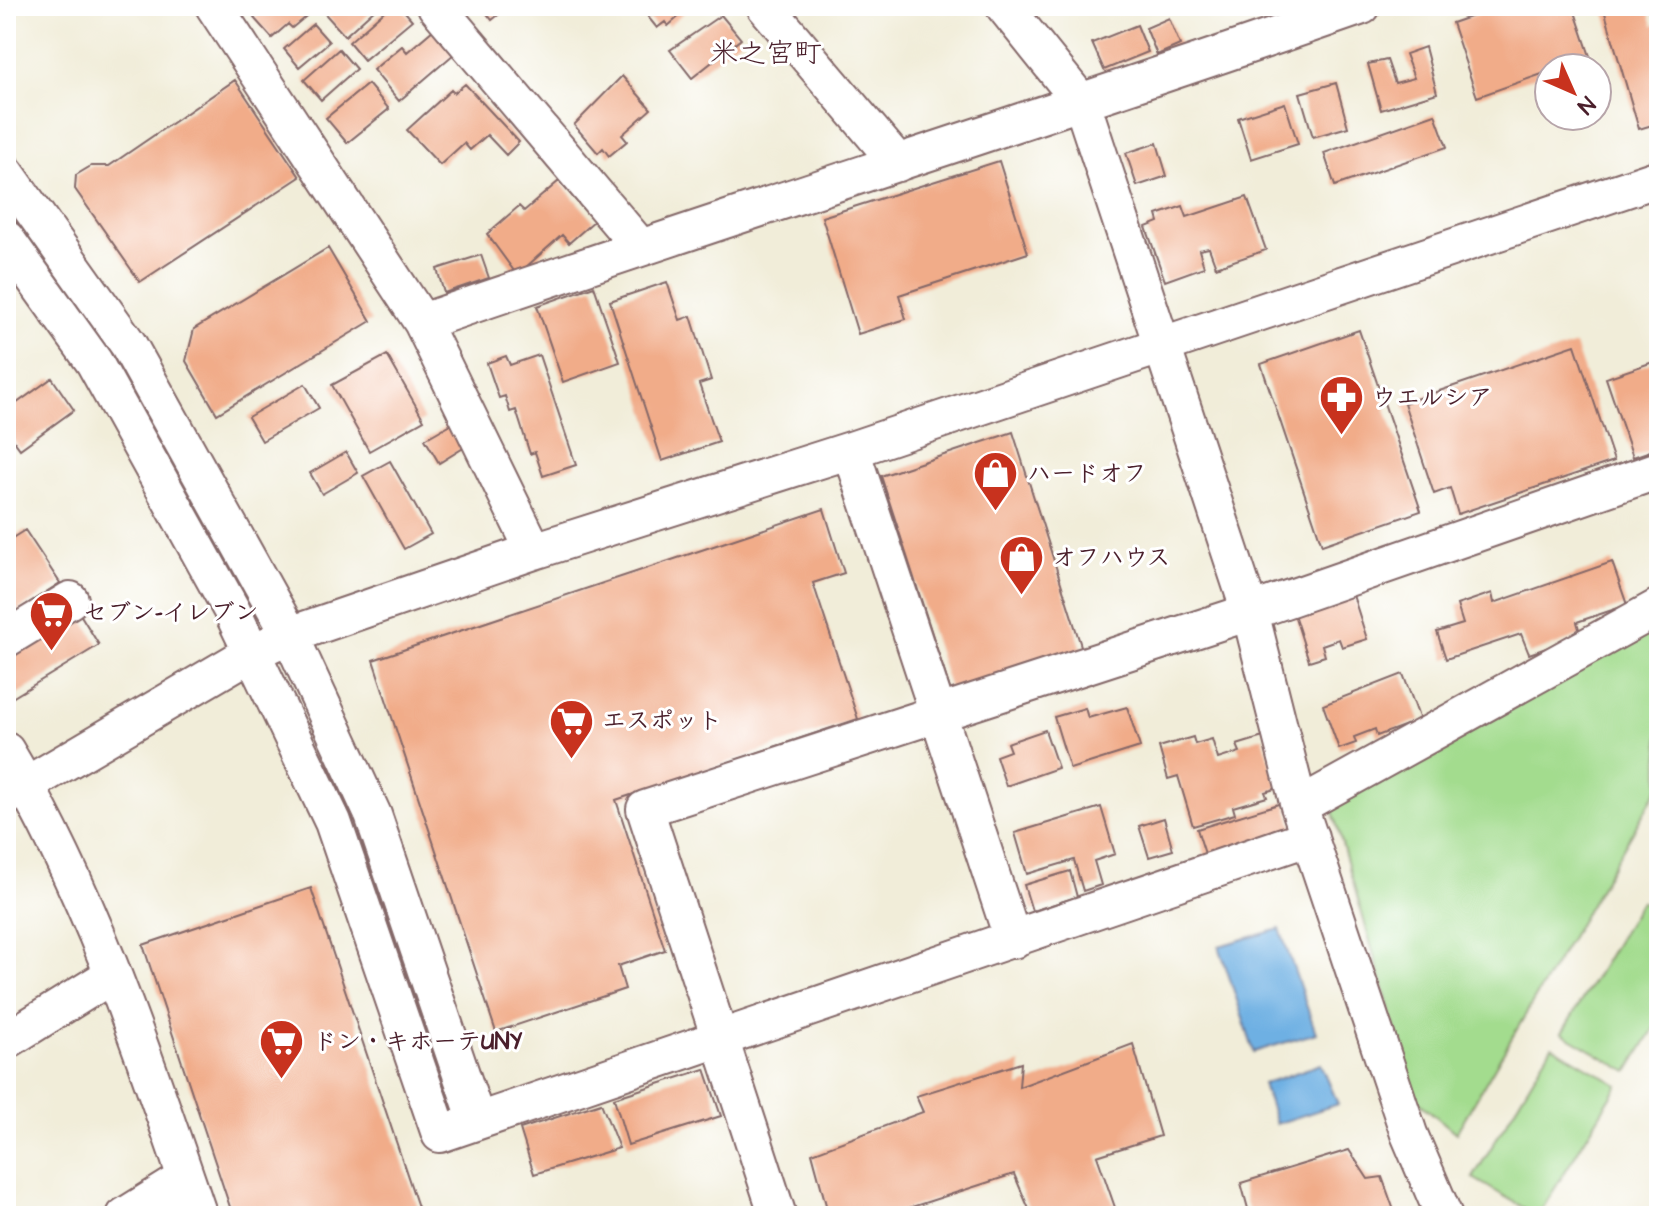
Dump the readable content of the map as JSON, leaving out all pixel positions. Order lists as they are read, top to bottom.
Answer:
{
  "districts": ["米之宮町"],
  "places": {
    "pharmacy": ["ウエルシア"],
    "shop": ["ハードオフ", "オフハウス"],
    "supermarket": ["セブン-イレブン", "エスポット", "ドン・キホーテUNY"]
  },
  "north": "bottom right"
}
